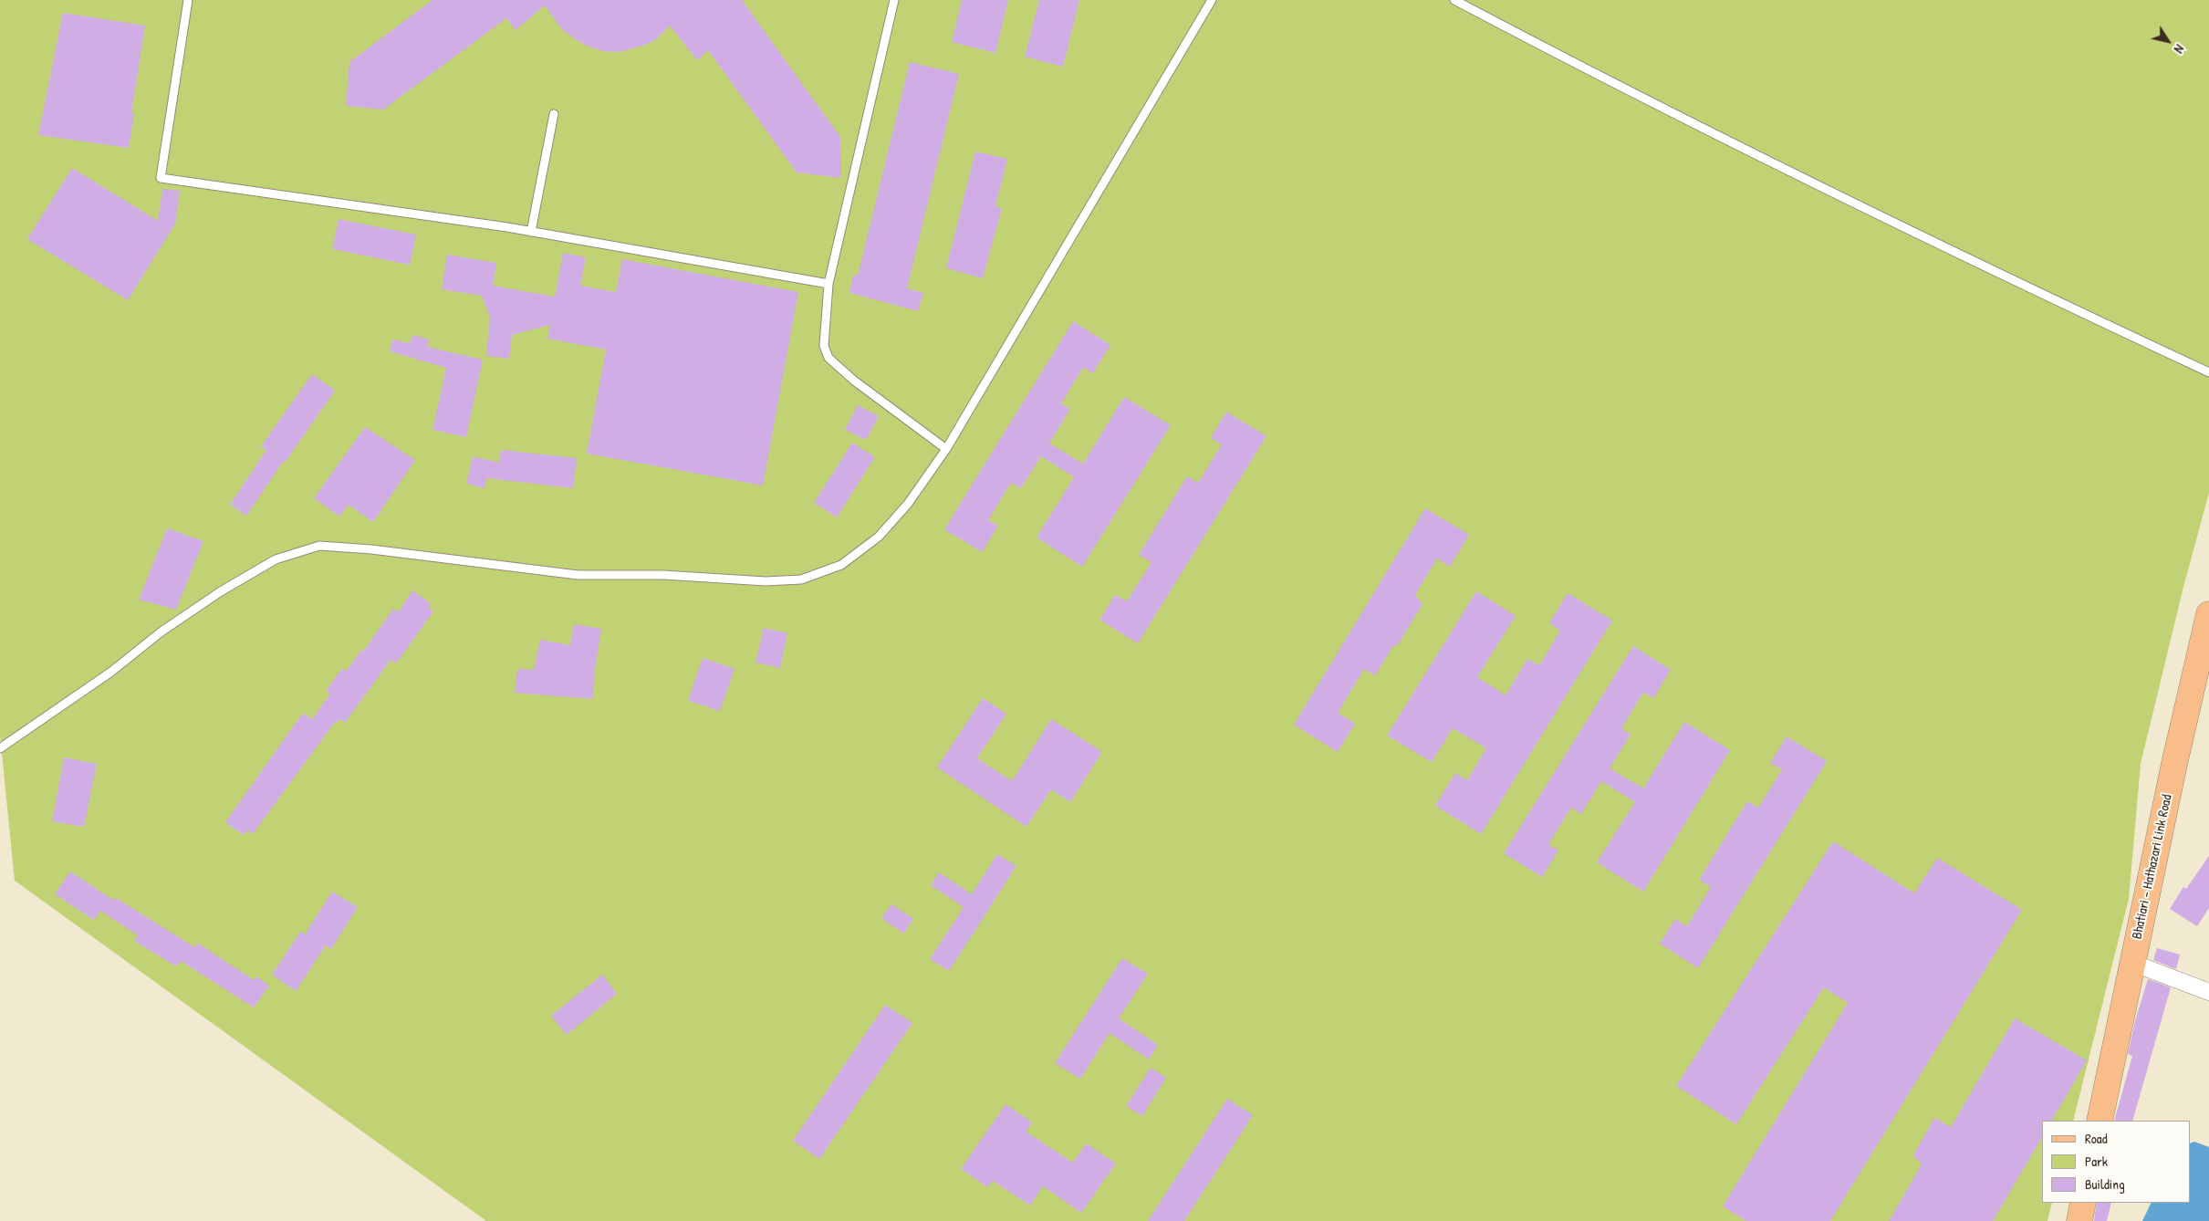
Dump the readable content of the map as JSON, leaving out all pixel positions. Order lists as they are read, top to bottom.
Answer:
{
  "streets": {
    "main road": ["Bhatiari - Hathazari Link Road"]
  },
  "legend": ["Road", "Park", "Building"],
  "north": "bottom right"
}
